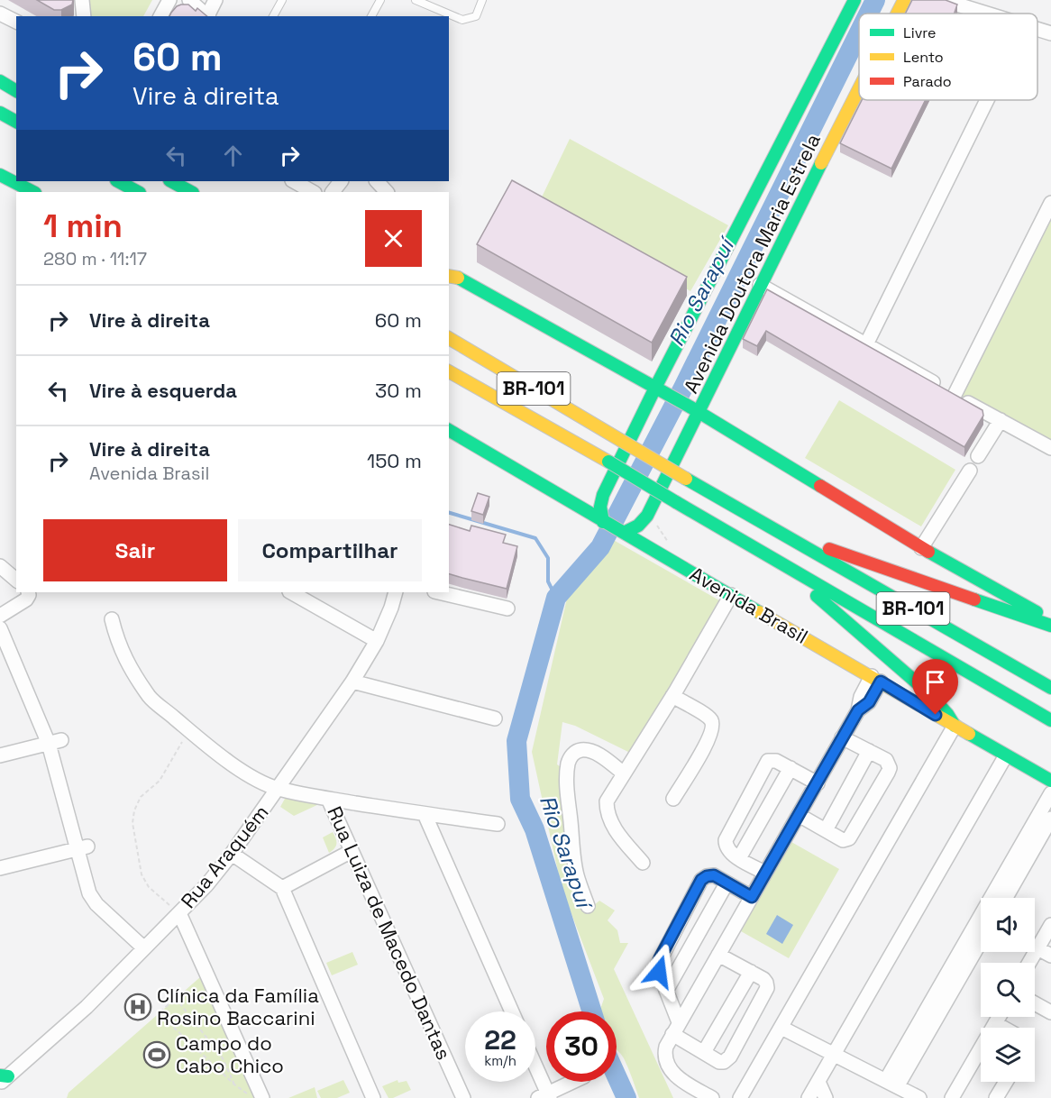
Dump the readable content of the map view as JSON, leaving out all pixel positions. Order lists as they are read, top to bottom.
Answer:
{
  "streets": {
    "main road": ["Avenida Doutora Maria Estrela", "BR-101", "Avenida Brasil"],
    "street": ["Rua Araquém", "Rua Luiza de Macedo Dantas"]
  },
  "crossings": [
    ["Avenida Doutora Maria Estrela", "Avenida Brasil"]
  ],
  "water": ["Rio Sarapuí"],
  "places": {
    "hospital": ["Clínica da Família Rosino Baccarini"],
    "sports": ["Campo do Cabo Chico"]
  },
  "legend": ["Livre", "Lento", "Parado"],
  "page": {
    "turn": ["60 m", "Vire à direita"],
    "heading": ["1 min", "280 m · 11:17"],
    "list": [
      {
        "name": "Vire à direita",
        "value": "60 m"
      },
      {
        "name": "Vire à esquerda",
        "value": "30 m"
      },
      {
        "name": "Vire à direita",
        "note": "Avenida Brasil",
        "value": "150 m"
      }
    ],
    "buttons": ["Sair", "Compartilhar"],
    "speed": "22 km/h",
    "limit": "30"
  }
}
